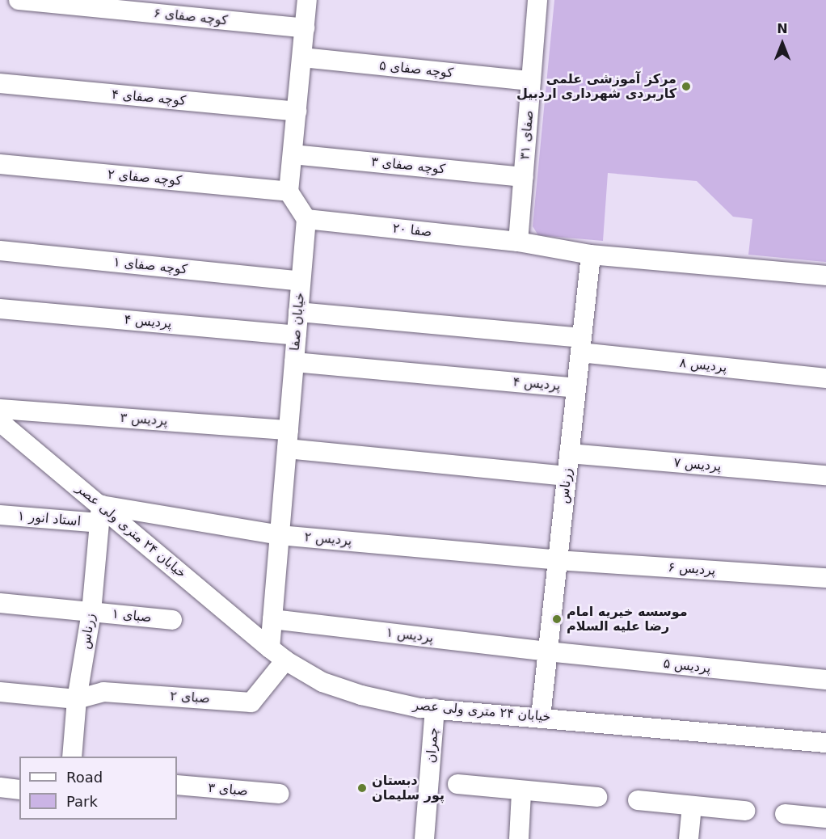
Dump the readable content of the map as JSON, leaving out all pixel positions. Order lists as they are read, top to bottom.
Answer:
{
  "streets": {
    "street": [
      "کوچه صفای ۶",
      "کوچه صفای ۵",
      "کوچه صفای ۴",
      "صفای ۳۱",
      "کوچه صفای ۳",
      "کوچه صفای ۲",
      "صفا ۲۰",
      "کوچه صفای ۱",
      "پردیس ۴",
      "خیابان صفا",
      "پردیس ۸",
      "پردیس ۳",
      "پردیس ۷",
      "زرناس",
      "استاد انور ۱",
      "خیابان ۲۴ متری ولی عصر",
      "پردیس ۲",
      "پردیس ۶",
      "صبای ۱",
      "پردیس ۱",
      "پردیس ۵",
      "صبای ۲",
      "چمران",
      "صبای ۳"
    ]
  },
  "crossings": [
    ["کوچه صفای ۵", "صفای ۳۱"],
    ["صفای ۳۱", "کوچه صفای ۳"],
    ["صفای ۳۱", "صفا ۲۰"],
    ["صفا ۲۰", "خیابان صفا"],
    ["کوچه صفای ۱", "خیابان صفا"],
    ["پردیس ۴", "خیابان صفا"],
    ["پردیس ۴", "زرناس"],
    ["خیابان صفا", "پردیس ۸"],
    ["خیابان صفا", "پردیس ۳"],
    ["خیابان صفا", "خیابان ۲۴ متری ولی عصر"],
    ["خیابان صفا", "پردیس ۲"],
    ["خیابان صفا", "پردیس ۱"],
    ["پردیس ۸", "زرناس"],
    ["پردیس ۳", "زرناس"],
    ["پردیس ۷", "زرناس"],
    ["زرناس", "استاد انور ۱"],
    ["زرناس", "خیابان ۲۴ متری ولی عصر"],
    ["زرناس", "پردیس ۲"],
    ["زرناس", "پردیس ۶"],
    ["زرناس", "صبای ۱"],
    ["زرناس", "پردیس ۱"],
    ["زرناس", "پردیس ۵"],
    ["زرناس", "صبای ۲"],
    ["استاد انور ۱", "خیابان ۲۴ متری ولی عصر"],
    ["استاد انور ۱", "پردیس ۲"],
    ["خیابان ۲۴ متری ولی عصر", "پردیس ۲"],
    ["خیابان ۲۴ متری ولی عصر", "صبای ۲"],
    ["خیابان ۲۴ متری ولی عصر", "چمران"],
    ["پردیس ۲", "پردیس ۶"],
    ["پردیس ۱", "پردیس ۵"]
  ],
  "places": ["مرکز آموزشی علمی کاربردی شهرداری اردبیل", "موسسه خیریه امام رضا علیه السلام", "دبستان پور سلیمان"],
  "legend": ["Road", "Park"],
  "north": "top"
}
